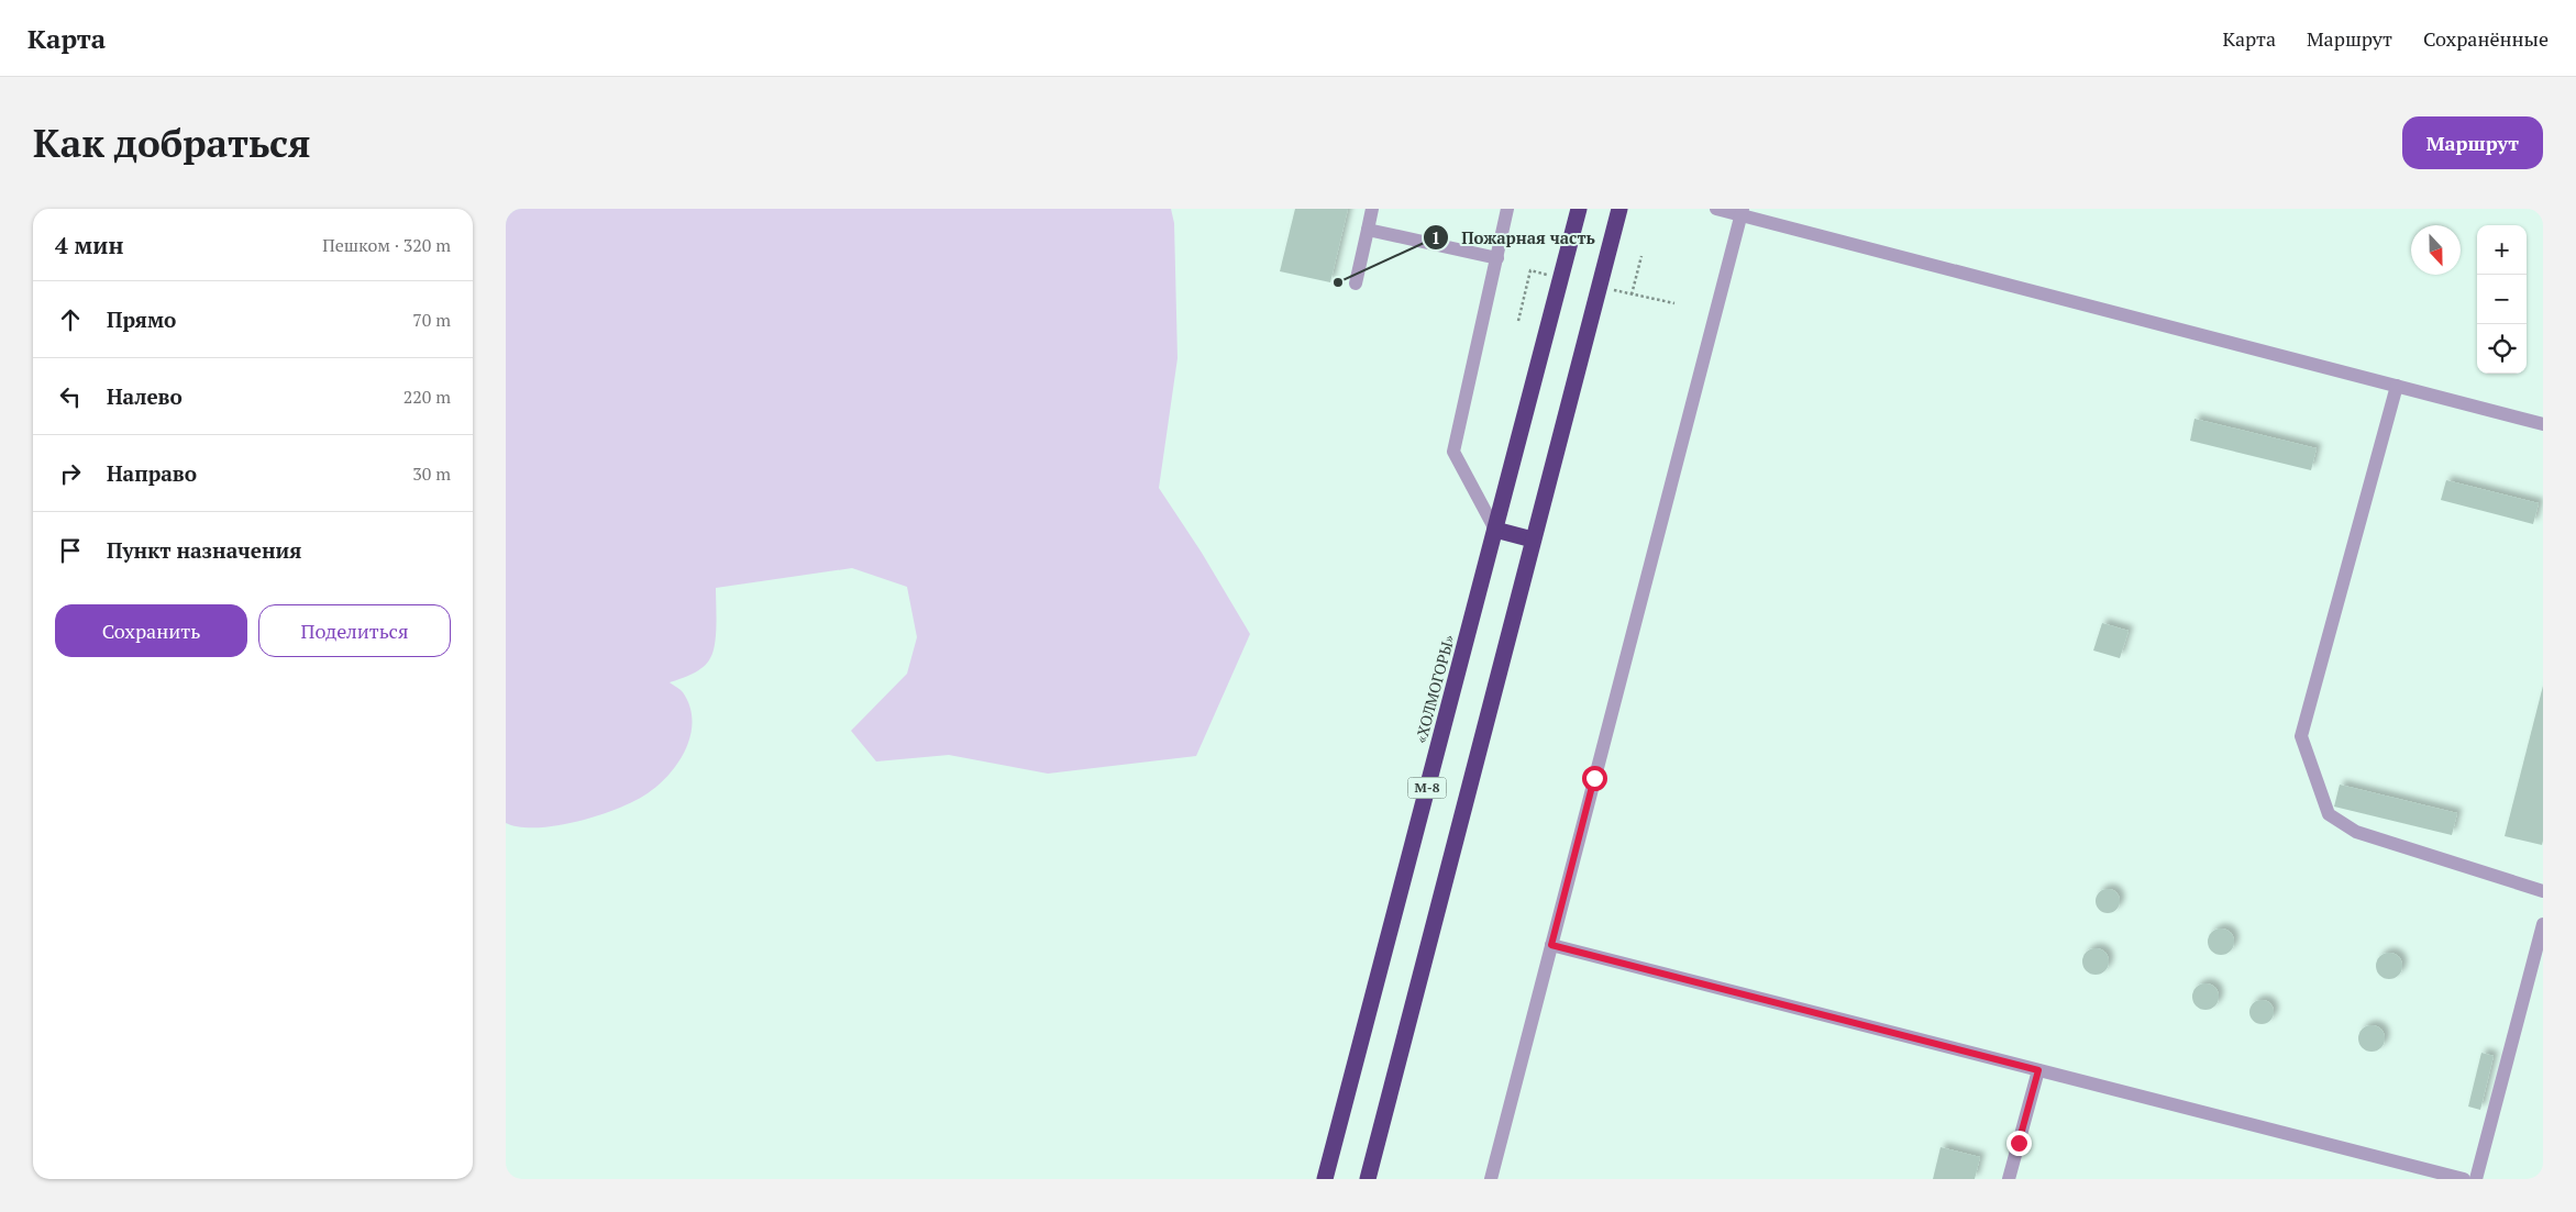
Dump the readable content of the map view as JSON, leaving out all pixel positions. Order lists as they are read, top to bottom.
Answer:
{
  "streets": {
    "highway": ["«ХОЛМОГОРЫ»", "М-8"]
  },
  "places": ["Пожарная часть"],
  "north": "bottom",
  "page": {
    "header": "Карта",
    "nav": ["Карта", "Маршрут", "Сохранённые"],
    "buttons": [
      "Маршрут",
      ["Сохранить", "Поделиться"]
    ],
    "title": "Как добраться",
    "heading": ["4 мин", "Пешком · 320 m"],
    "map_buttons": ["+", "−"],
    "list": [
      ["Прямо", "70 m"],
      ["Налево", "220 m"],
      ["Направо", "30 m"],
      "Пункт назначения"
    ]
  }
}
